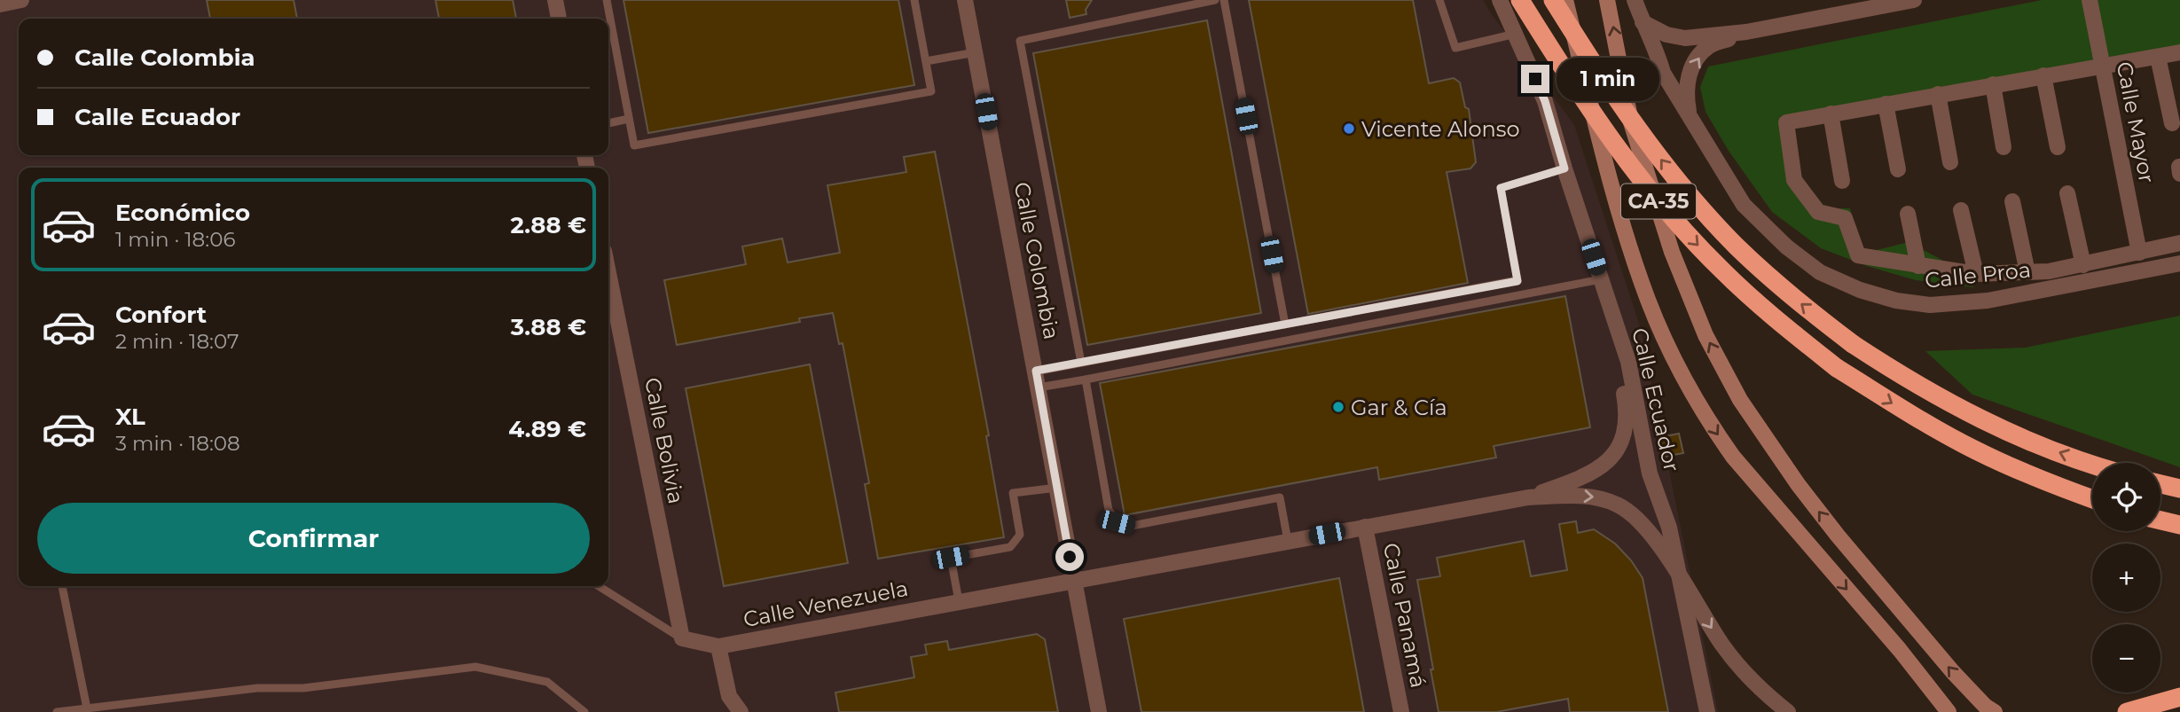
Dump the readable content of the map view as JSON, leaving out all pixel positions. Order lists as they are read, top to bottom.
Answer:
{
  "streets": {
    "highway": ["CA-35"],
    "street": [
      "Calle Mayor",
      "Calle Colombia",
      "Calle Proa",
      "Calle Ecuador",
      "Calle Bolivia",
      "Calle Venezuela",
      "Calle Panamá"
    ]
  },
  "crossings": [
    ["CA-35", "Calle Ecuador"],
    ["Calle Colombia", "Calle Venezuela"],
    ["Calle Bolivia", "Calle Venezuela"],
    ["Calle Venezuela", "Calle Panamá"]
  ],
  "places": ["Vicente Alonso", "Gar & Cía"],
  "page": {
    "banner": ["Calle Colombia", "Calle Ecuador"],
    "bubble": "1 min",
    "list": [
      {
        "name": "Económico",
        "note": "1 min · 18:06",
        "value": "2.88 €"
      },
      {
        "name": "Confort",
        "note": "2 min · 18:07",
        "value": "3.88 €"
      },
      {
        "name": "XL",
        "note": "3 min · 18:08",
        "value": "4.89 €"
      }
    ],
    "map_buttons": ["+", "−"],
    "buttons": "Confirmar"
  }
}
